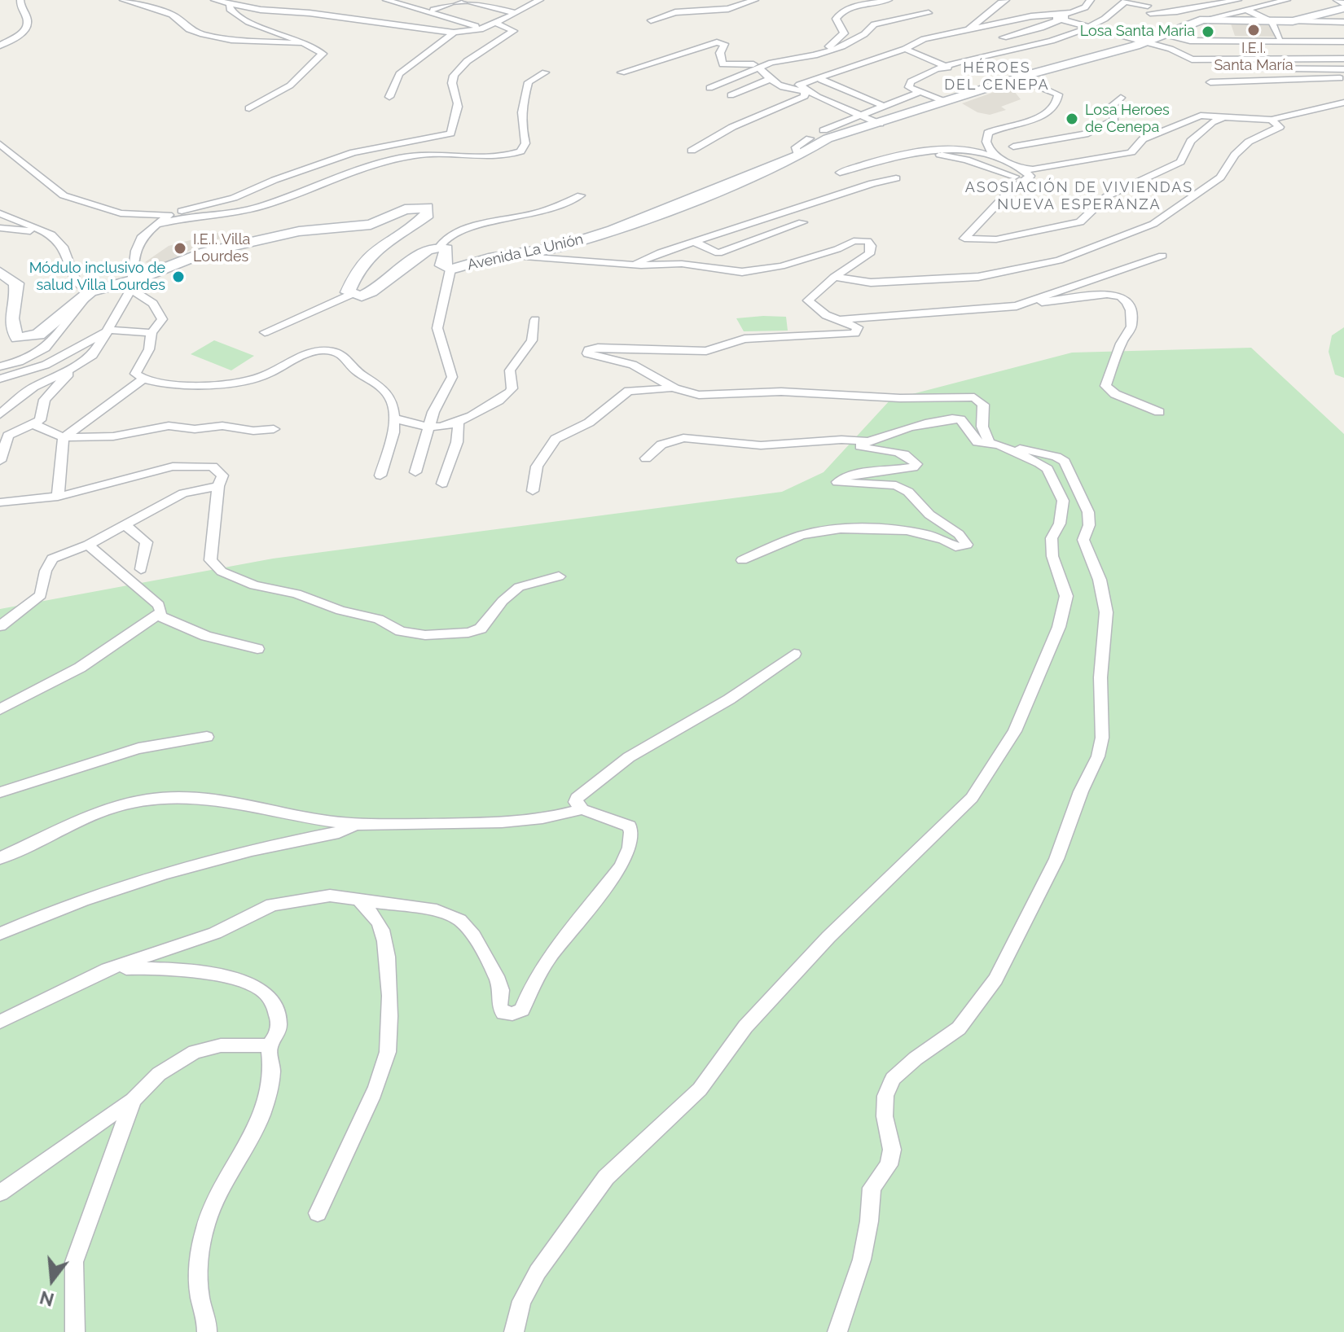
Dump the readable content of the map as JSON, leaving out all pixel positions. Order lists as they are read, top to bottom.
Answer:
{
  "streets": {
    "main road": ["Avenida La Unión"]
  },
  "districts": ["HÉROES DEL CENEPA", "ASOSIACIÓN DE VIVIENDAS NUEVA ESPERANZA"],
  "places": [
    "I.E.I. Santa María",
    "Losa Santa Maria",
    "Losa Heroes de Cenepa",
    "I.E.I. Villa Lourdes",
    "Módulo inclusivo de salud Villa Lourdes"
  ],
  "north": "bottom"
}
